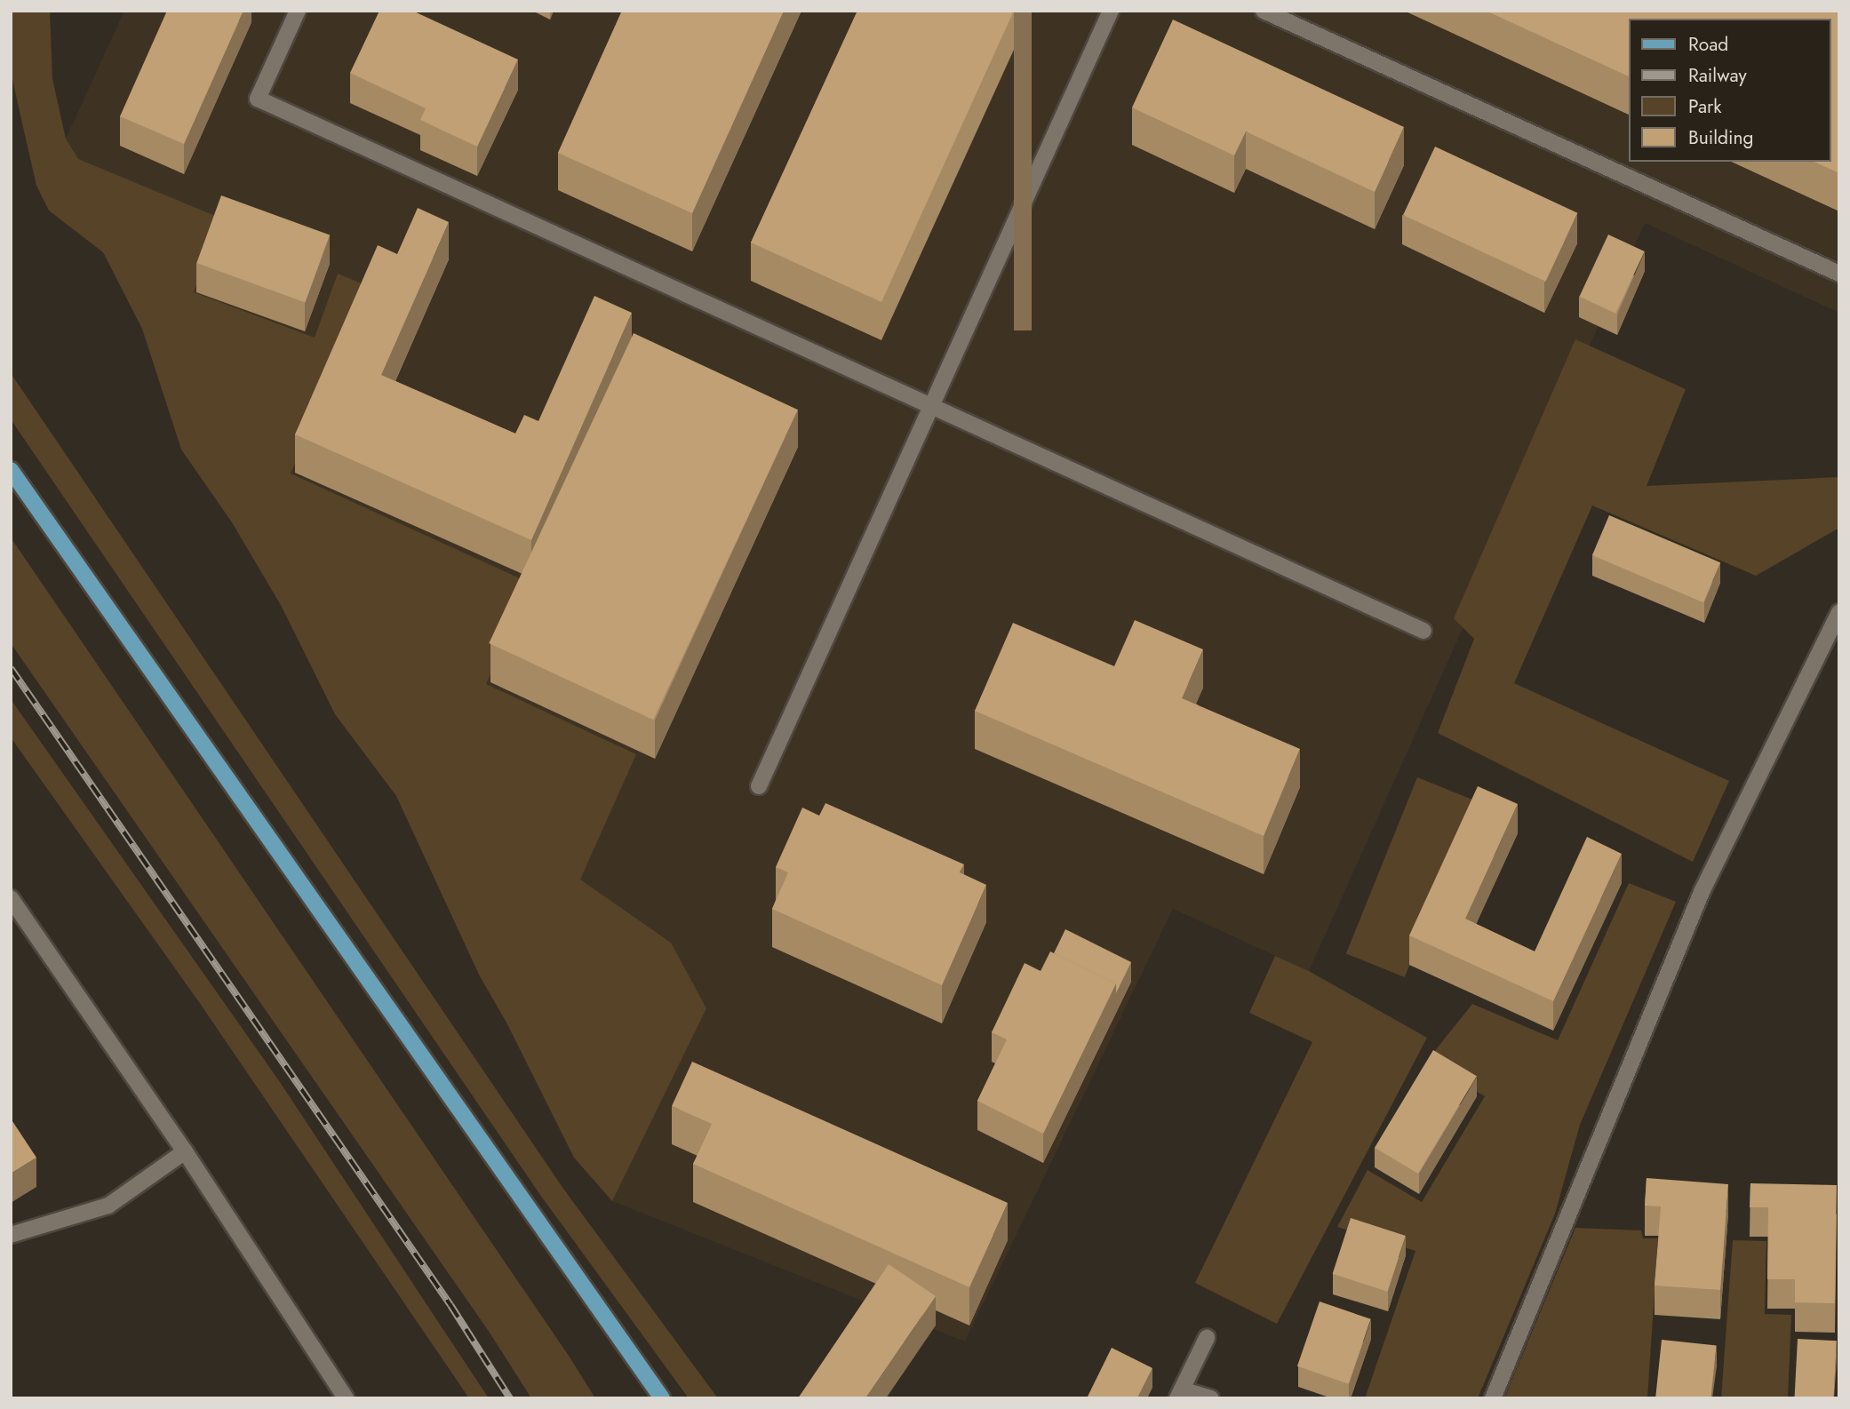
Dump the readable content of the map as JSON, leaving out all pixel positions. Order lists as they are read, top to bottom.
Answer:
{
  "legend": [
    "Road",
    "Railway",
    "Park",
    "Building"
  ]
}
